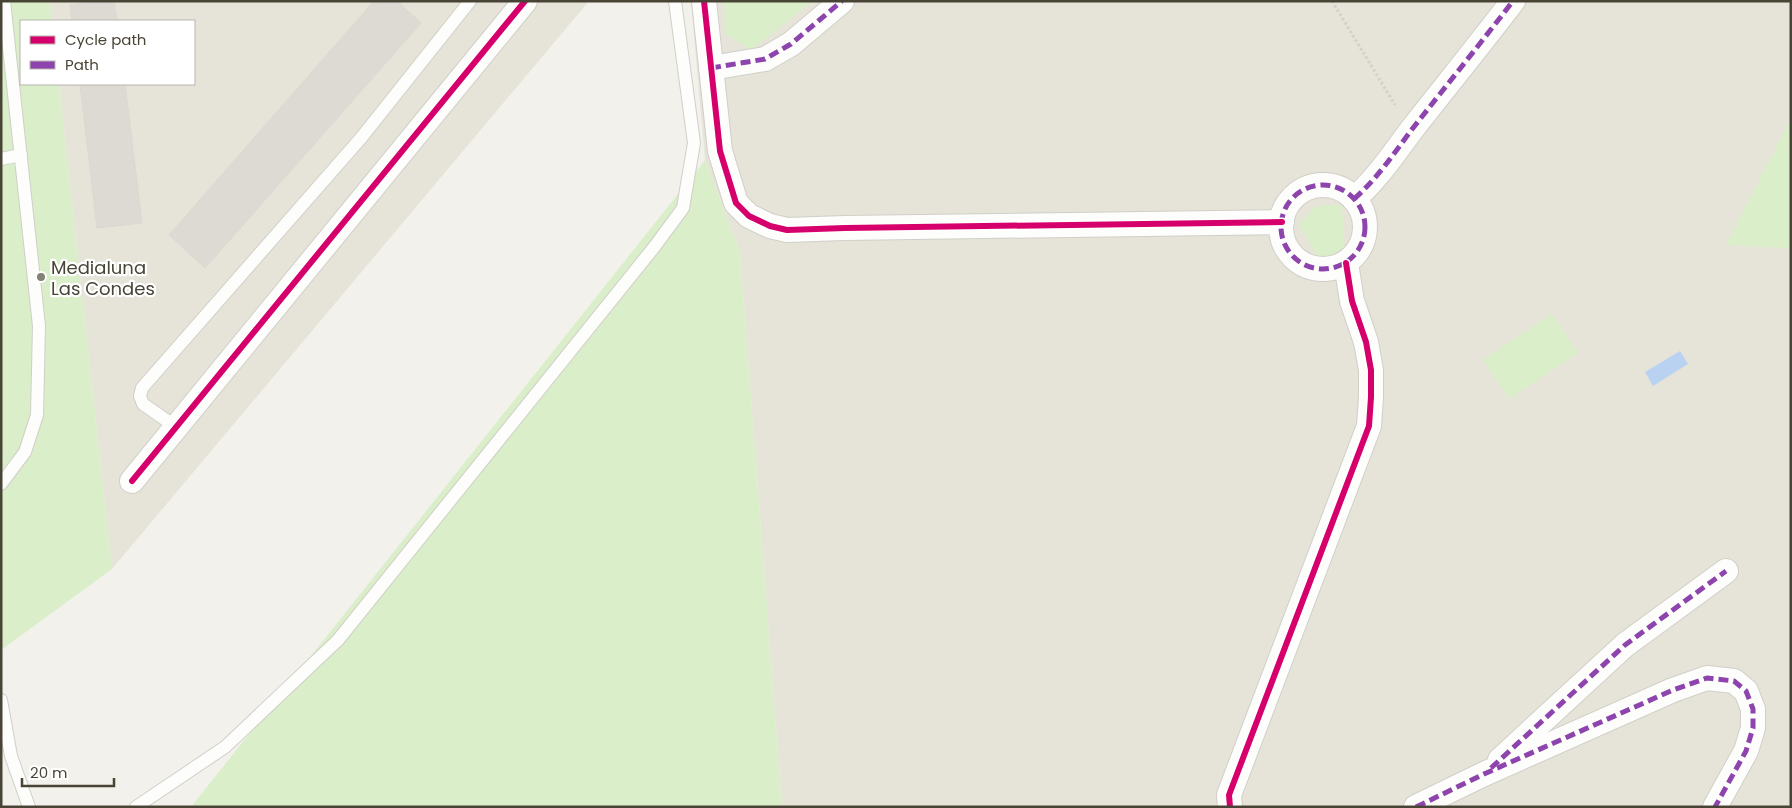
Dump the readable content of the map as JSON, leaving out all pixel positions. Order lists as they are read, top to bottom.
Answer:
{
  "places": ["Medialuna Las Condes"],
  "legend": ["Cycle path", "Path"],
  "scale_bar": "20 m"
}
